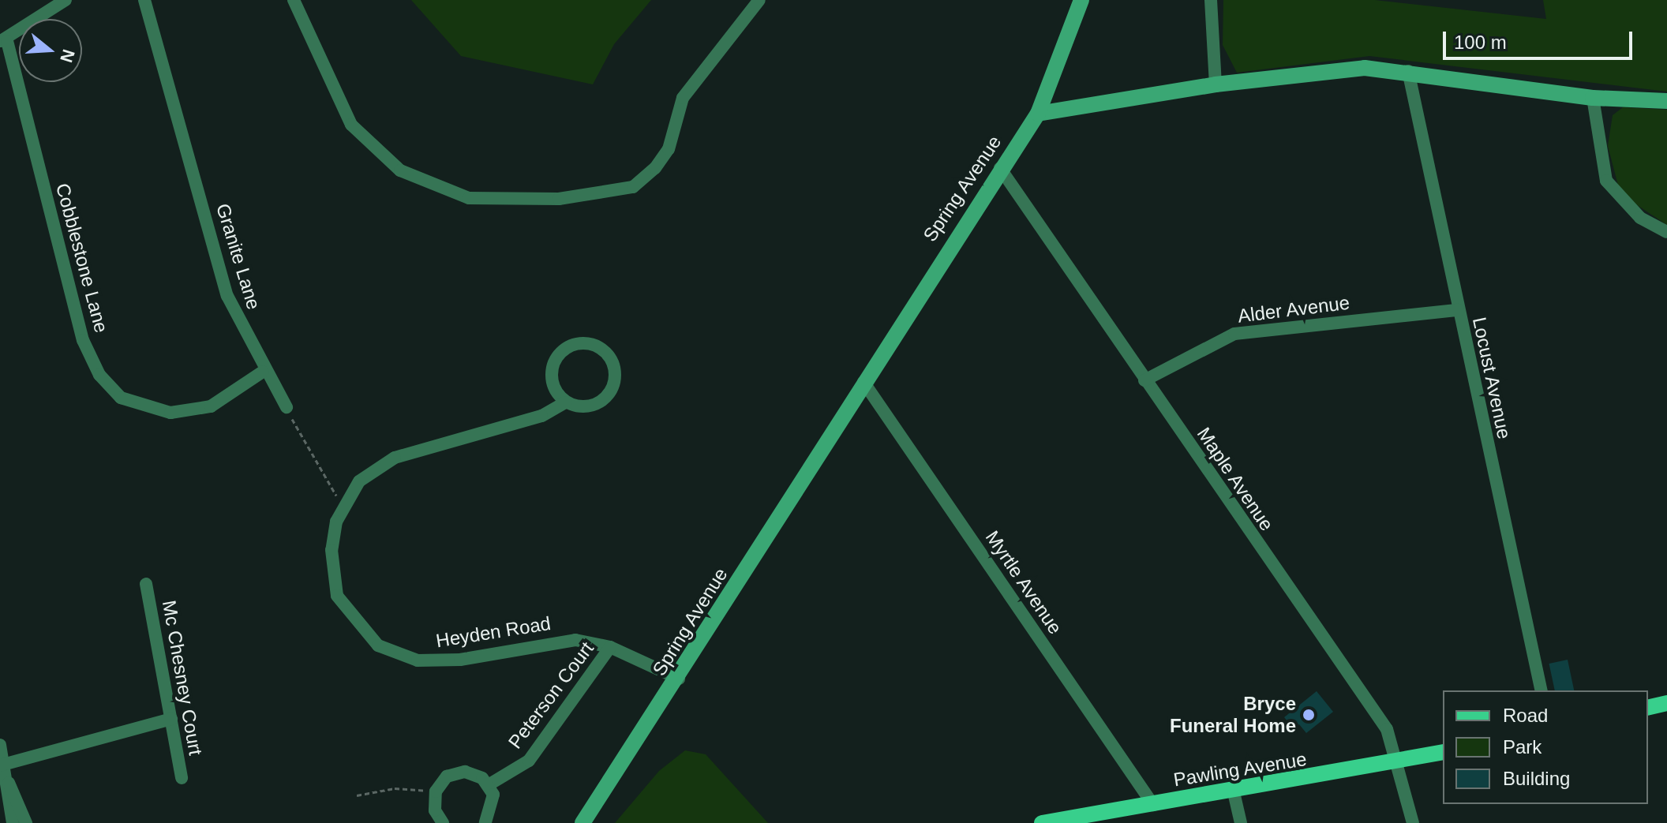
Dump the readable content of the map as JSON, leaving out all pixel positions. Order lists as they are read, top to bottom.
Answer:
{
  "streets": {
    "main road": ["Pawling Avenue"],
    "street": [
      "Spring Avenue",
      "Granite Lane",
      "Cobblestone Lane",
      "Alder Avenue",
      "Locust Avenue",
      "Maple Avenue",
      "Myrtle Avenue",
      "Heyden Road",
      "Mc Chesney Court",
      "Peterson Court"
    ]
  },
  "crossings": [
    ["Spring Avenue", "Maple Avenue"],
    ["Spring Avenue", "Myrtle Avenue"],
    ["Spring Avenue", "Heyden Road"],
    ["Granite Lane", "Cobblestone Lane"],
    ["Alder Avenue", "Locust Avenue"],
    ["Alder Avenue", "Maple Avenue"],
    ["Maple Avenue", "Pawling Avenue"],
    ["Myrtle Avenue", "Pawling Avenue"],
    ["Heyden Road", "Peterson Court"]
  ],
  "places": ["Bryce Funeral Home"],
  "legend": ["Road", "Park", "Building"],
  "scale_bar": "100 m",
  "north": "right"
}
